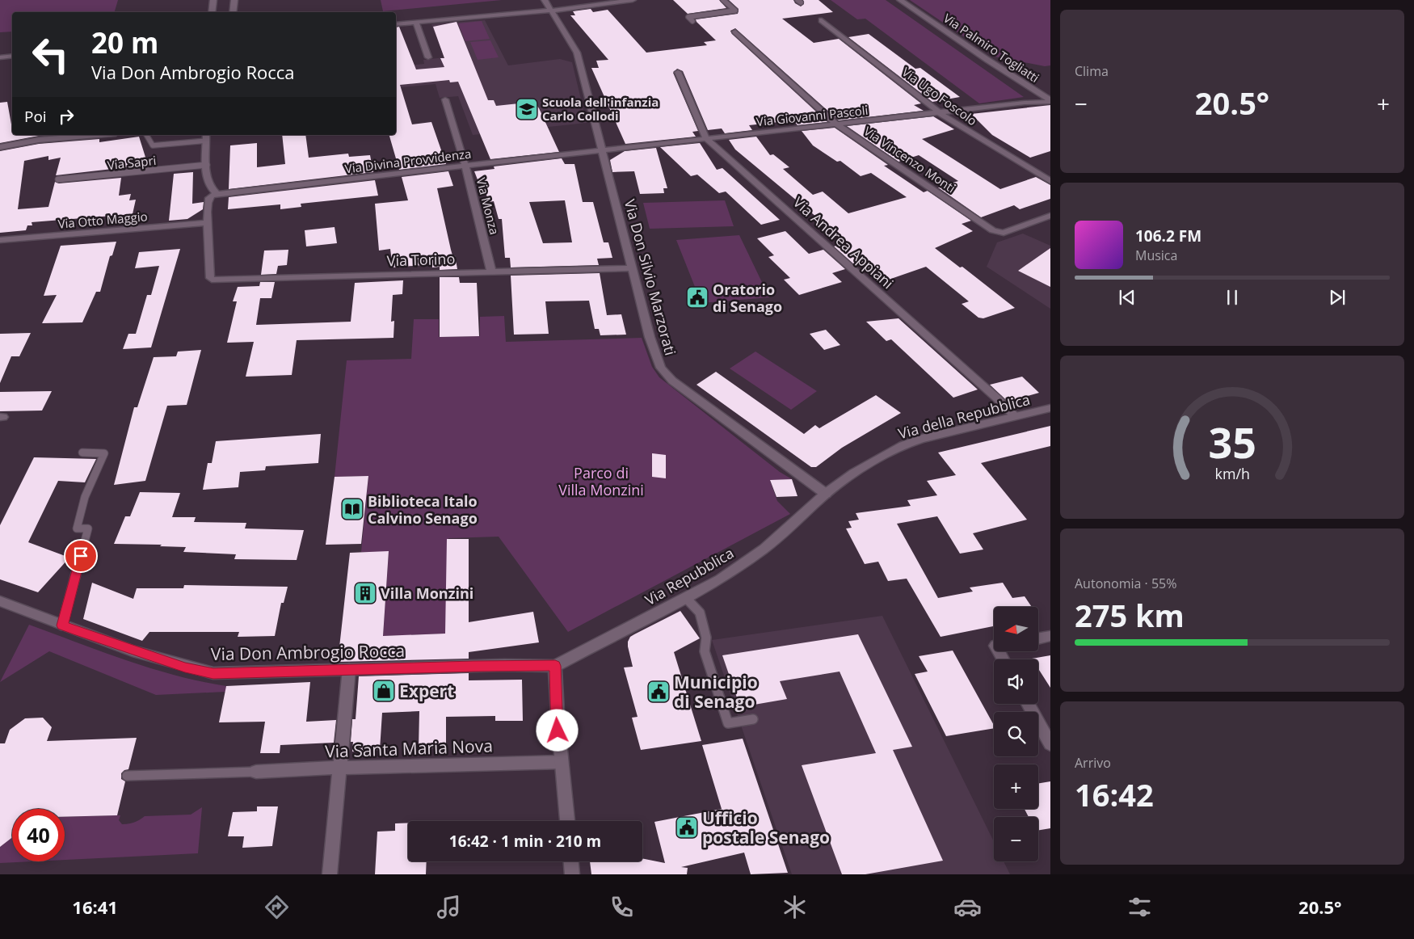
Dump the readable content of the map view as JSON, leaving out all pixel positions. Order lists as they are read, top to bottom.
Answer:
{
  "streets": {
    "street": [
      "Via Palmiro Togliatti",
      "Via Ugo Foscolo",
      "Via Giovanni Pascoli",
      "Via Vincenzo Monti",
      "Via Divina Provvidenza",
      "Via Monza",
      "Via Otto Maggio",
      "Via Andrea Appiani",
      "Via Torino",
      "Via Don Silvio Marzorati",
      "Via della Repubblica",
      "Via Repubblica",
      "Via Don Ambrogio Rocca",
      "Via Santa Maria Nova"
    ],
    "lane": ["Via Sapri"]
  },
  "crossings": [
    ["Via Palmiro Togliatti", "Via Giovanni Pascoli"],
    ["Via Ugo Foscolo", "Via Giovanni Pascoli"],
    ["Via Giovanni Pascoli", "Via Vincenzo Monti"],
    ["Via Giovanni Pascoli", "Via Divina Provvidenza"],
    ["Via Giovanni Pascoli", "Via Andrea Appiani"],
    ["Via Giovanni Pascoli", "Via Don Silvio Marzorati"],
    ["Via Divina Provvidenza", "Via Monza"],
    ["Via Divina Provvidenza", "Via Don Silvio Marzorati"],
    ["Via Monza", "Via Torino"],
    ["Via Otto Maggio", "Via Torino"],
    ["Via Andrea Appiani", "Via della Repubblica"],
    ["Via Torino", "Via Don Silvio Marzorati"],
    ["Via Don Silvio Marzorati", "Via della Repubblica"],
    ["Via Don Silvio Marzorati", "Via Repubblica"],
    ["Via della Repubblica", "Via Repubblica"],
    ["Via Repubblica", "Via Don Ambrogio Rocca"]
  ],
  "parks": ["Parco di Villa Monzini"],
  "places": {
    "school or university": ["Scuola dell'infanzia Carlo Collodi"],
    "public building": ["Oratorio di Senago", "Municipio di Senago", "Ufficio postale Senago"],
    "library": ["Biblioteca Italo Calvino Senago"],
    "building": ["Villa Monzini"],
    "shop": ["Expert"]
  },
  "north": "left",
  "page": {
    "tile": [
      "Clima",
      ["Autonomia · 55%", "275 km"],
      ["Arrivo", "16:42"]
    ],
    "turn": ["20 m", "Via Don Ambrogio Rocca"],
    "heat": ["−", "20.5°", "+"],
    "then": "Poi",
    "song": ["106.2 FM", "Musica"],
    "map_buttons": ["+", "−"],
    "limit": "40",
    "trip": "16:42 · 1 min · 210 m",
    "tabs": ["16:41", "20.5°"],
    "gauge": ["35", "km/h"]
  }
}
